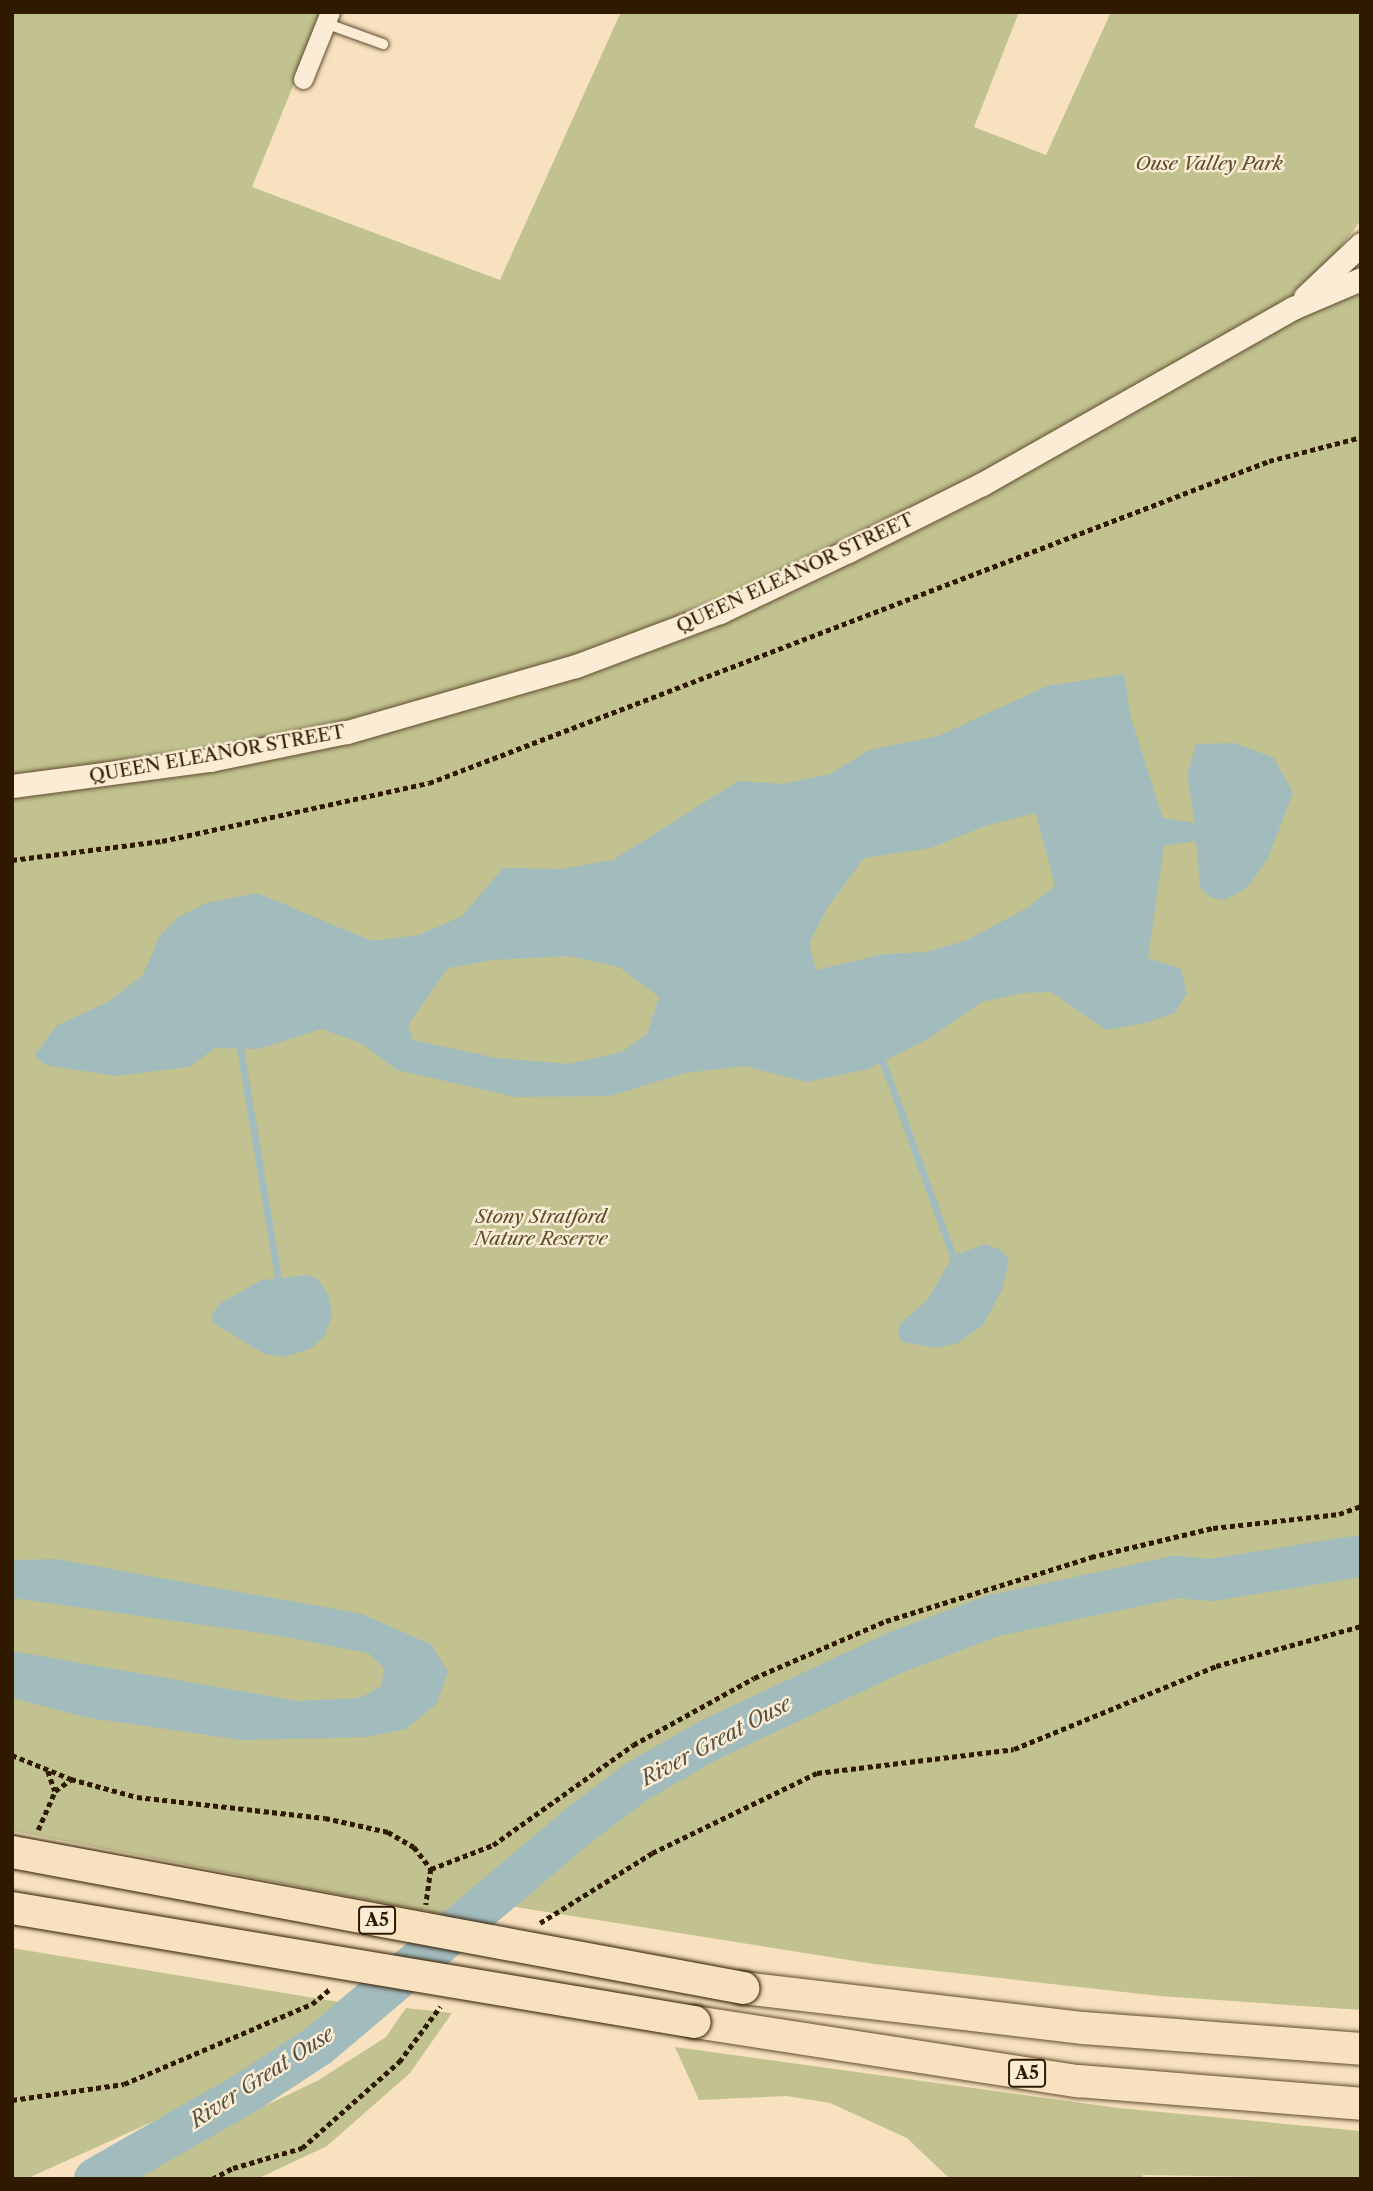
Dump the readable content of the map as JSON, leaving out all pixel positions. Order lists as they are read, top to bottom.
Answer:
{
  "streets": {
    "highway": ["A5"],
    "street": ["QUEEN ELEANOR STREET"]
  },
  "water": ["River Great Ouse"],
  "parks": ["Ouse Valley Park", "Stony Stratford Nature Reserve"]
}
